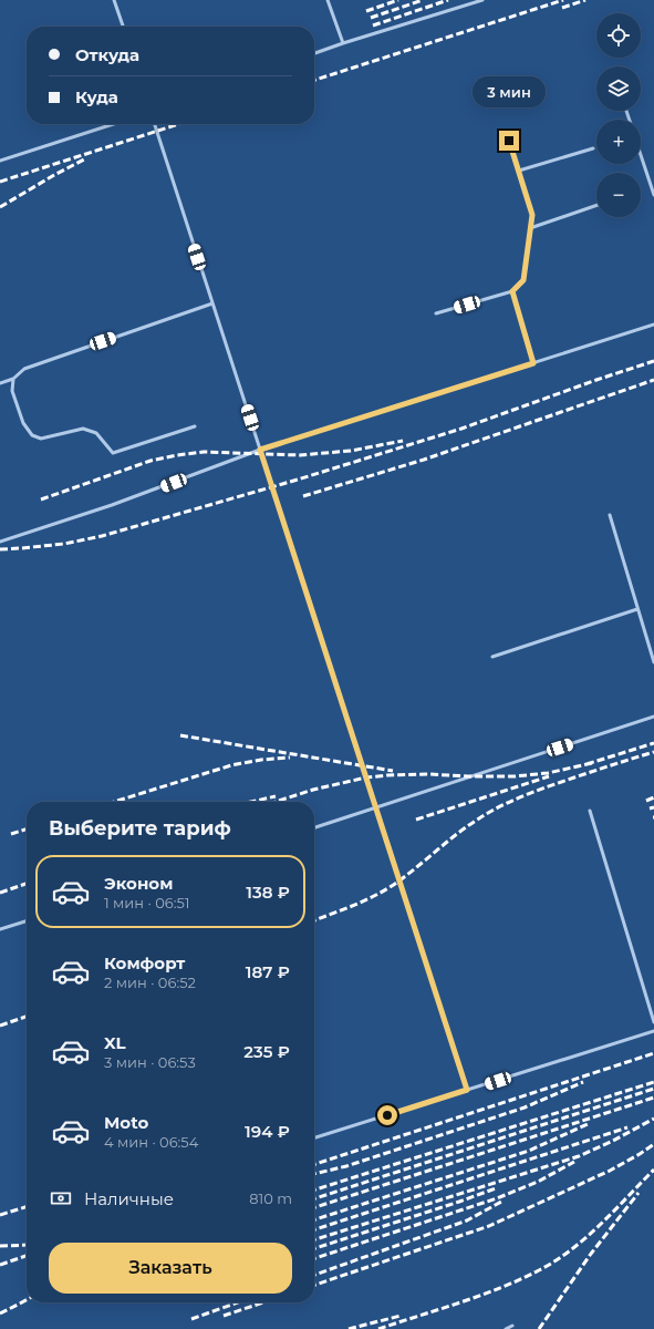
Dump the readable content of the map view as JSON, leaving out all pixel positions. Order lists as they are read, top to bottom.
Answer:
{
  "page": {
    "map_buttons": ["+", "−"],
    "banner": ["Откуда", "Куда"],
    "bubble": "3 мин",
    "heading": "Выберите тариф",
    "list": [
      {
        "name": "Эконом",
        "note": "1 мин · 06:51",
        "value": "138 ₽"
      },
      {
        "name": "Комфорт",
        "note": "2 мин · 06:52",
        "value": "187 ₽"
      },
      {
        "name": "XL",
        "note": "3 мин · 06:53",
        "value": "235 ₽"
      },
      {
        "name": "Moto",
        "note": "4 мин · 06:54",
        "value": "194 ₽"
      }
    ],
    "pay": ["Наличные", "810 m"],
    "buttons": "Заказать"
  }
}
